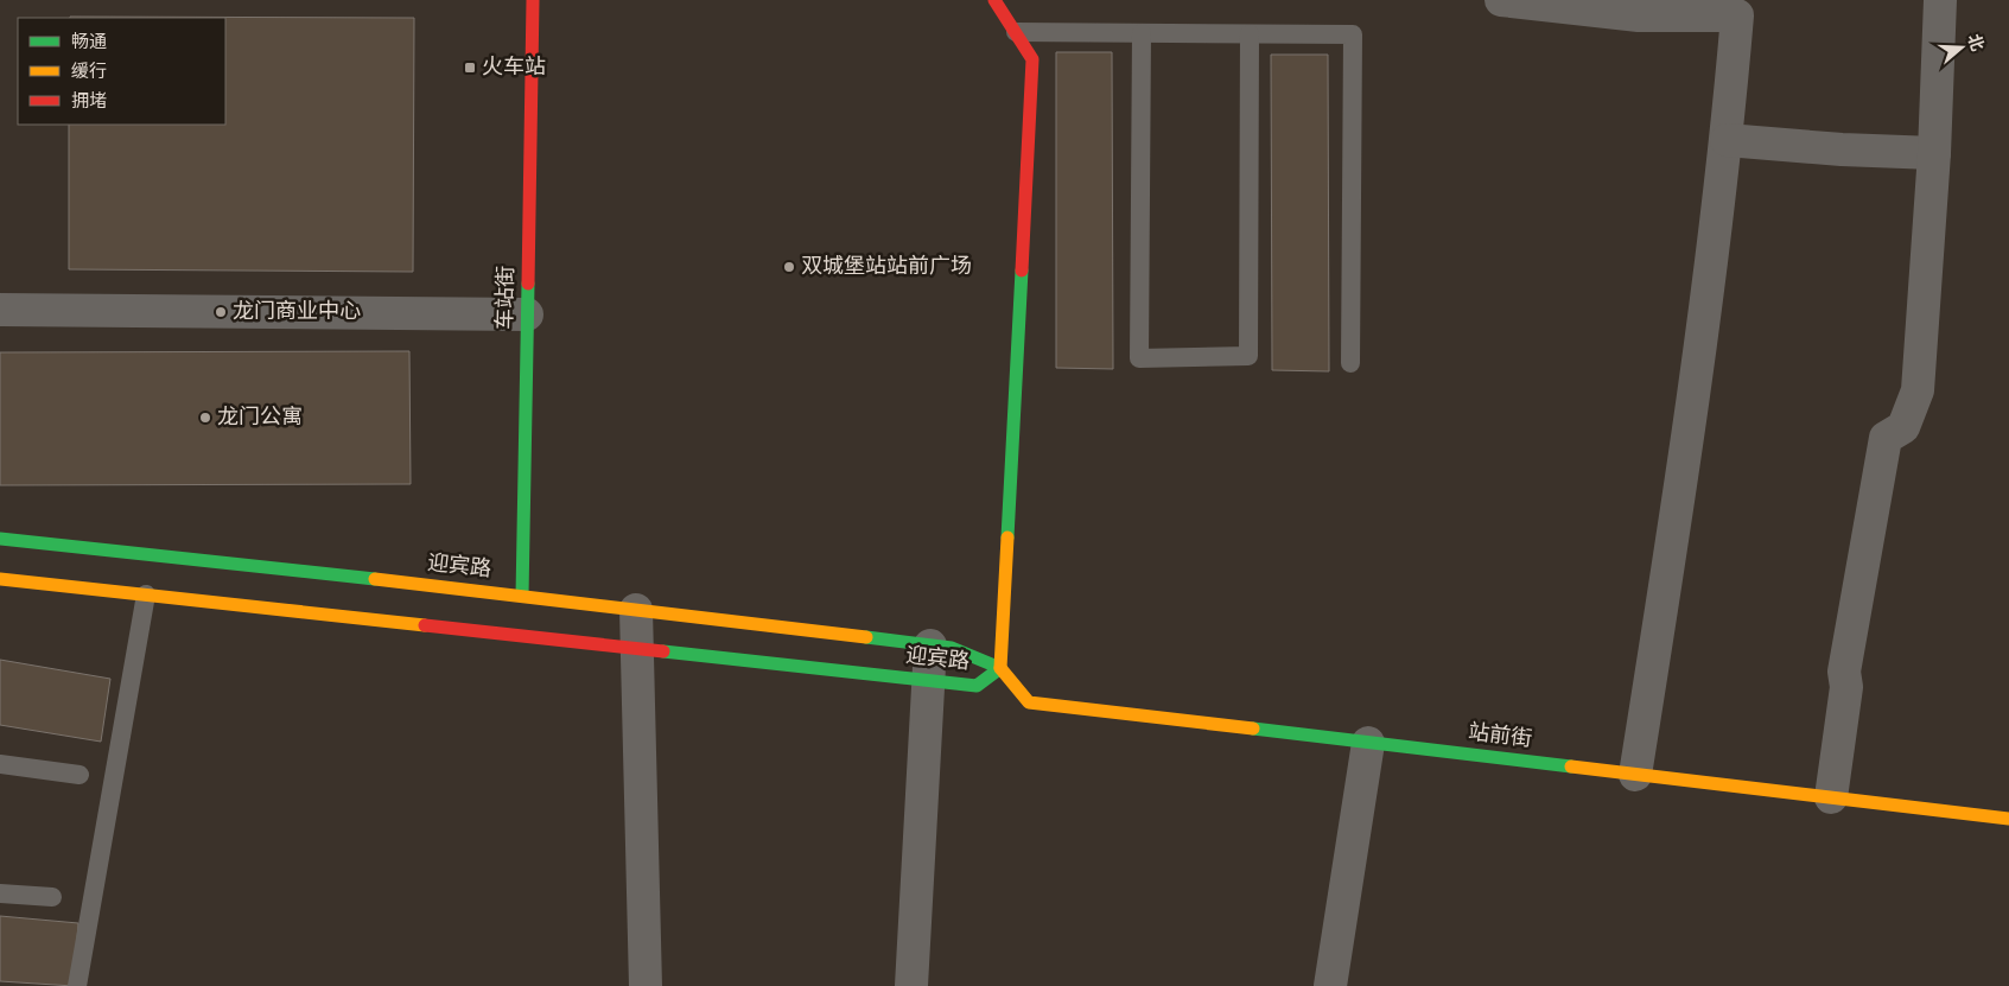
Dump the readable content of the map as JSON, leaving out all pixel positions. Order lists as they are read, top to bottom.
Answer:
{
  "streets": {
    "main road": ["车站街", "迎宾路", "站前街"]
  },
  "crossings": [
    ["车站街", "迎宾路"],
    ["迎宾路", "站前街"]
  ],
  "places": {
    "transit": ["火车站"],
    "other": ["双城堡站站前广场", "龙门商业中心", "龙门公寓"]
  },
  "legend": ["畅通", "缓行", "拥堵"],
  "north": "right"
}
